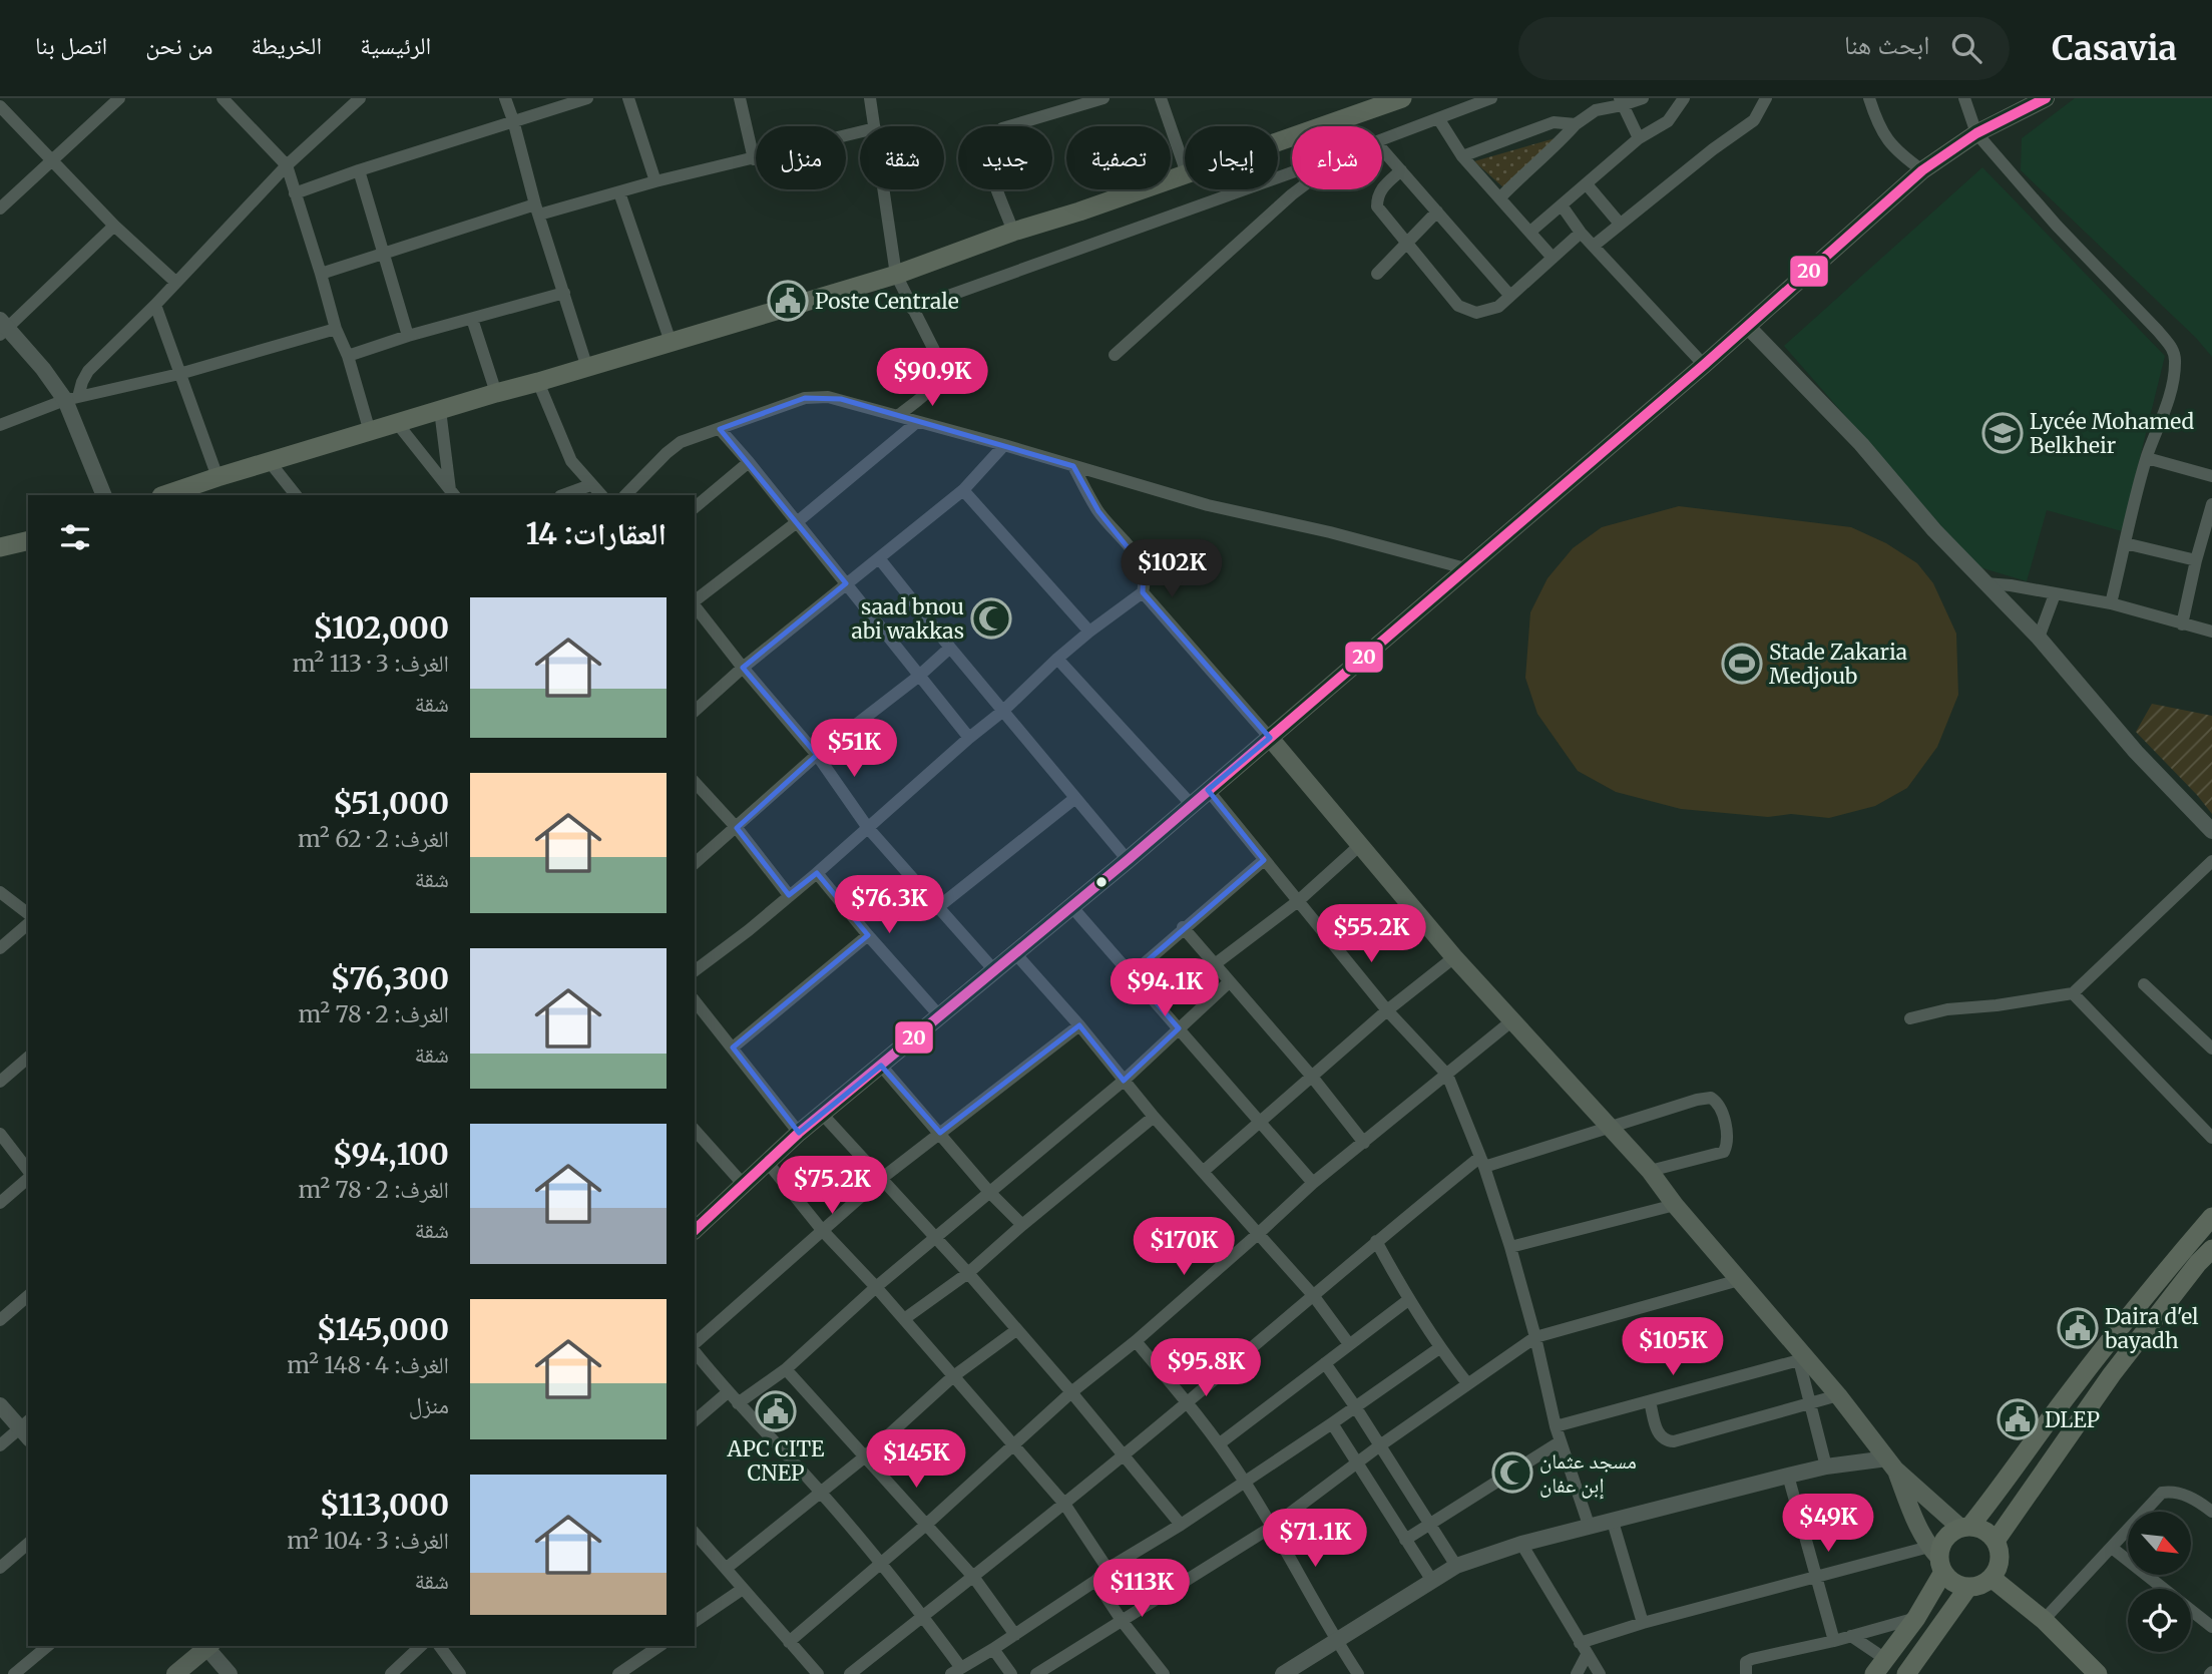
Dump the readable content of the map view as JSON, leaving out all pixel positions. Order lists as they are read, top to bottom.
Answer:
{
  "places": {
    "public building": [
      "Poste Centrale",
      "Daira d'el bayadh",
      "APC CITE CNEP",
      "DLEP"
    ],
    "school or university": ["Lycée Mohamed Belkheir"],
    "mosque": ["saad bnou abi wakkas", "مسجد عثمان إبن عفان"],
    "sports": ["Stade Zakaria Medjoub"]
  },
  "lines": ["transit line 20"],
  "north": "bottom right",
  "page": {
    "header": "Casavia",
    "search": "ابحث هنا",
    "nav": [
      "الرئيسية",
      "الخريطة",
      "من نحن",
      "اتصل بنا"
    ],
    "chip": [
      "شراء",
      "إيجار",
      "تصفية",
      "جديد",
      "شقة",
      "منزل"
    ],
    "price": [
      "$90.9K",
      "$102K",
      "$51K",
      "$76.3K",
      "$55.2K",
      "$94.1K",
      "$75.2K",
      "$170K",
      "$105K",
      "$95.8K",
      "$145K",
      "$49K",
      "$71.1K",
      "$113K"
    ],
    "heading": "العقارات: 14",
    "list": [
      {
        "name": "$102,000",
        "note": "الغرف: 3 · 113 m² · شقة"
      },
      {
        "name": "$51,000",
        "note": "الغرف: 2 · 62 m² · شقة"
      },
      {
        "name": "$76,300",
        "note": "الغرف: 2 · 78 m² · شقة"
      },
      {
        "name": "$94,100",
        "note": "الغرف: 2 · 78 m² · شقة"
      },
      {
        "name": "$145,000",
        "note": "الغرف: 4 · 148 m² · منزل"
      },
      {
        "name": "$113,000",
        "note": "الغرف: 3 · 104 m² · شقة"
      }
    ]
  }
}
